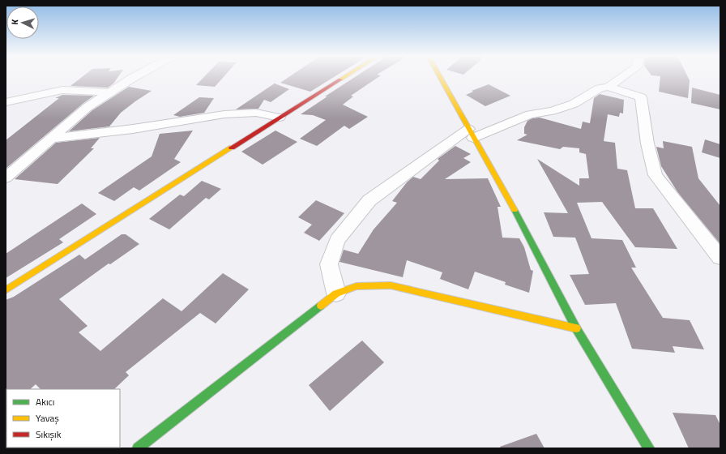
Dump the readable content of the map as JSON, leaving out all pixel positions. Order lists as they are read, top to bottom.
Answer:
{
  "legend": ["Akıcı", "Yavaş", "Sıkışık"],
  "north": "left"
}
